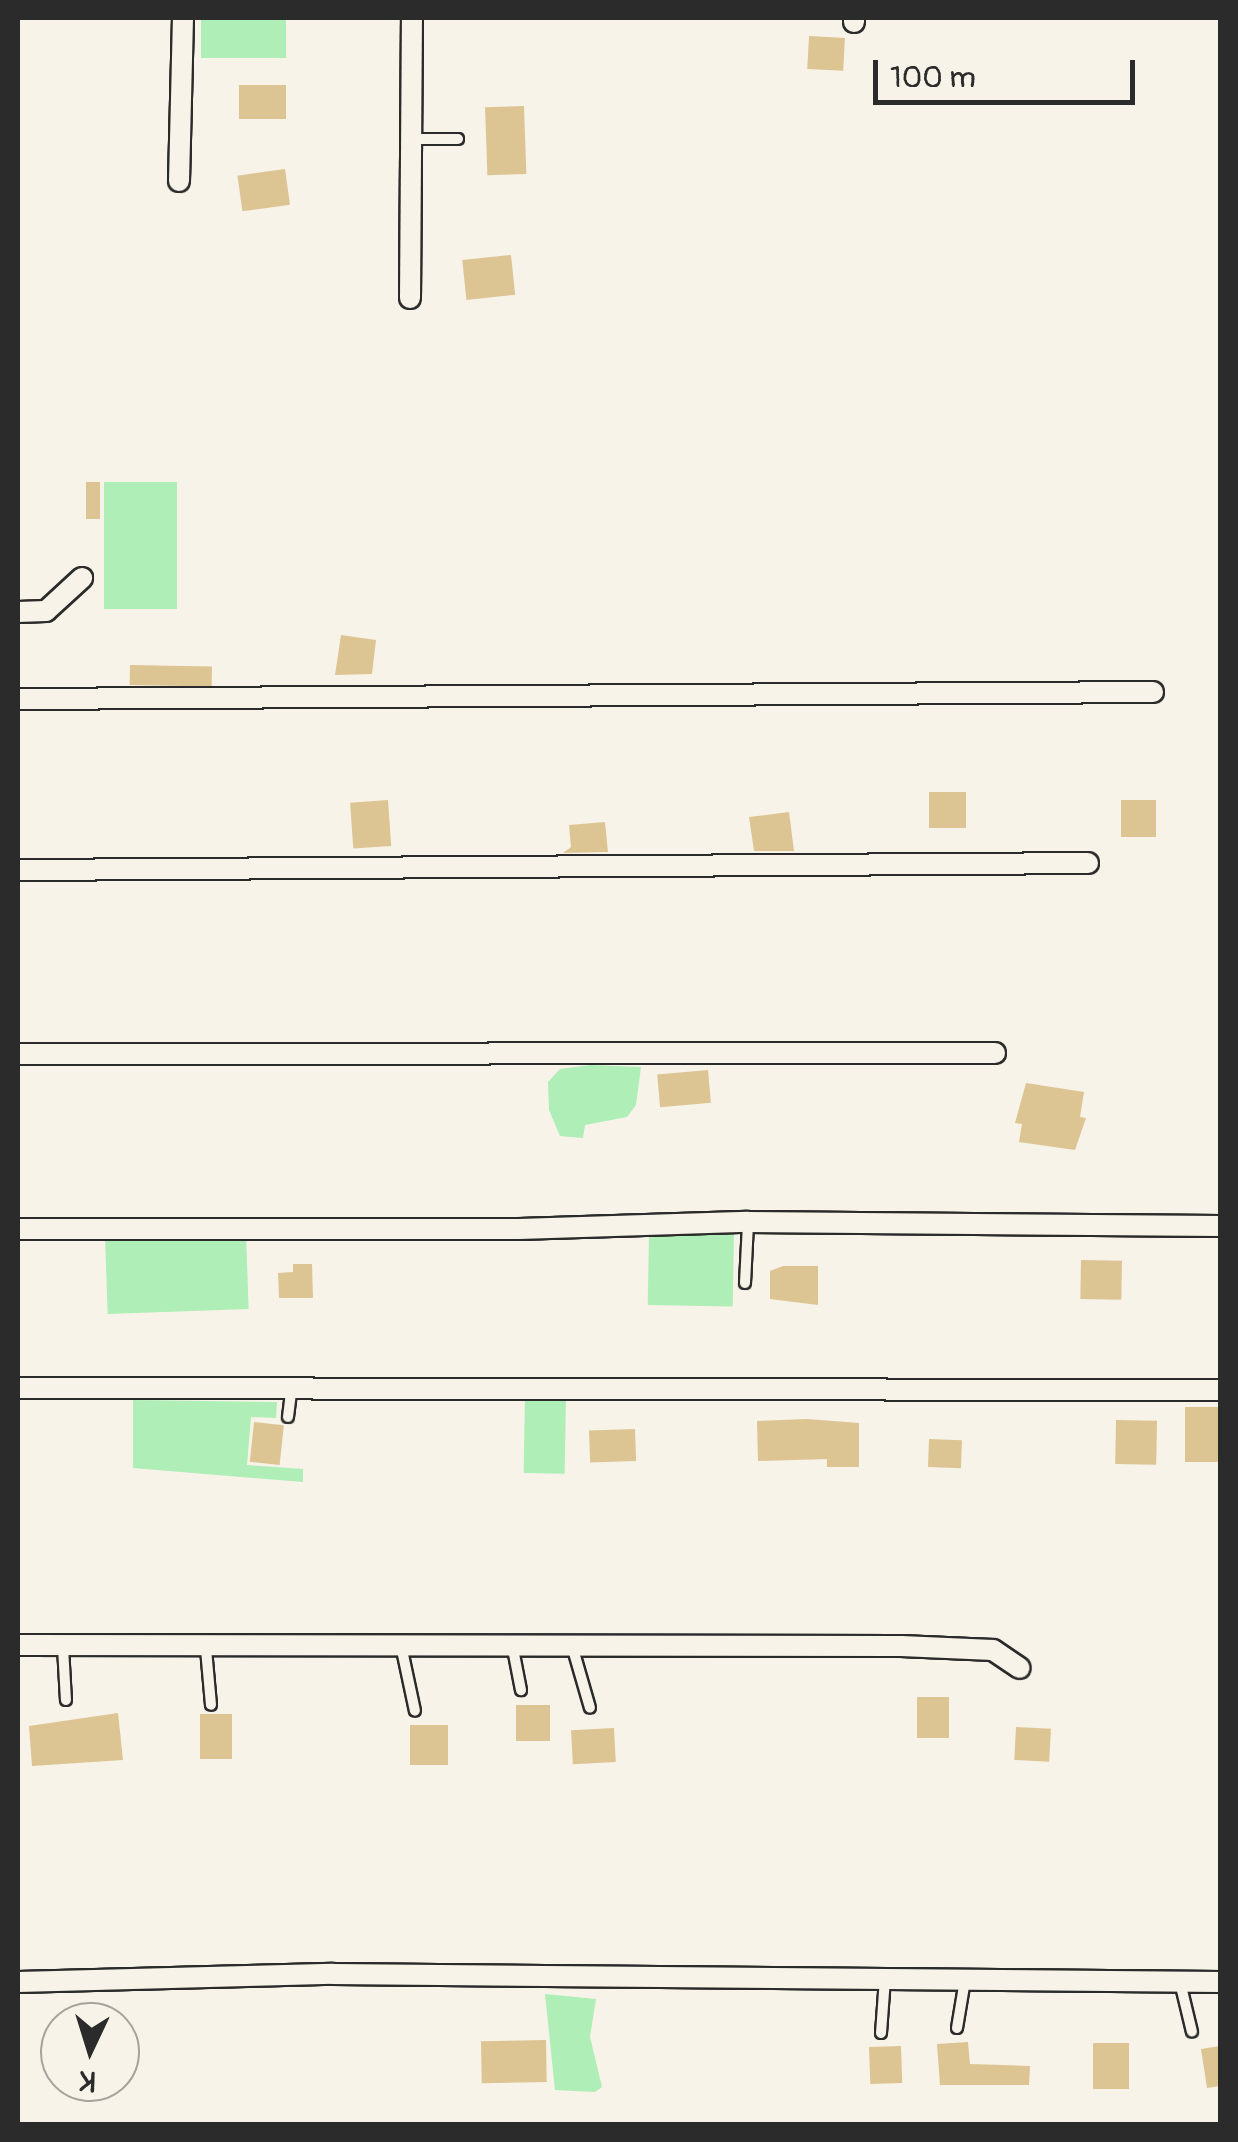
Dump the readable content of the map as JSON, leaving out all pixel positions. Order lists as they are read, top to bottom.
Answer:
{
  "scale_bar": "100 m",
  "north": "bottom"
}
